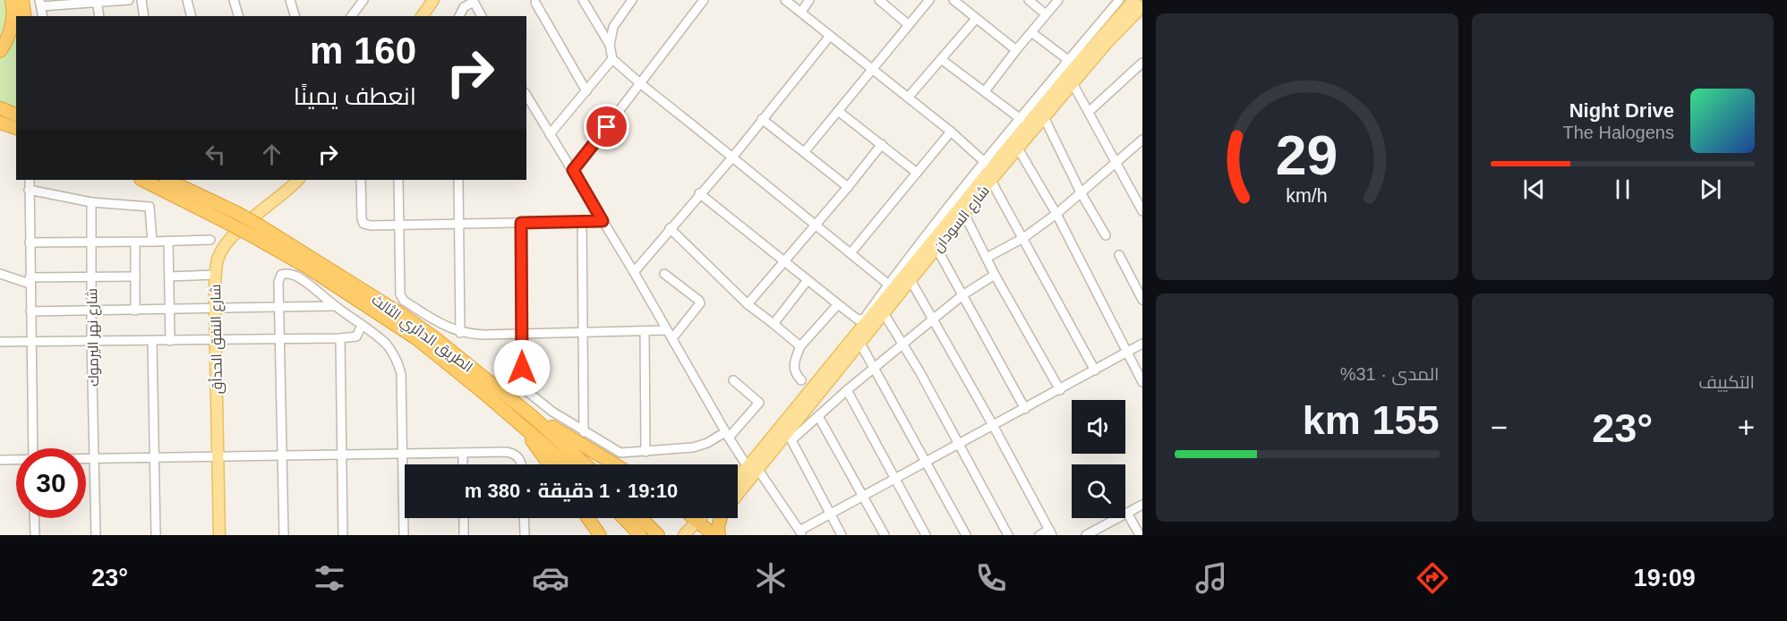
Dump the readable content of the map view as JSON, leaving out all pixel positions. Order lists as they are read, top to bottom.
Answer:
{
  "streets": {
    "highway": ["الطريق الدائري الثالث"],
    "main road": ["شارع السودان", "شارع النفق الحدأق"],
    "street": ["شارع نهر اليرموك"]
  },
  "page": {
    "turn": ["160 m", "انعطف يمينًا"],
    "song": ["Night Drive", "The Halogens"],
    "tile": [
      "التكييف",
      ["المدى · 31%", "155 km"]
    ],
    "heat": ["−", "23°", "+"],
    "limit": "30",
    "trip": "19:10 · 1 دقيقة · 380 m",
    "tabs": ["19:09", "23°"],
    "gauge": ["29", "km/h"]
  }
}
